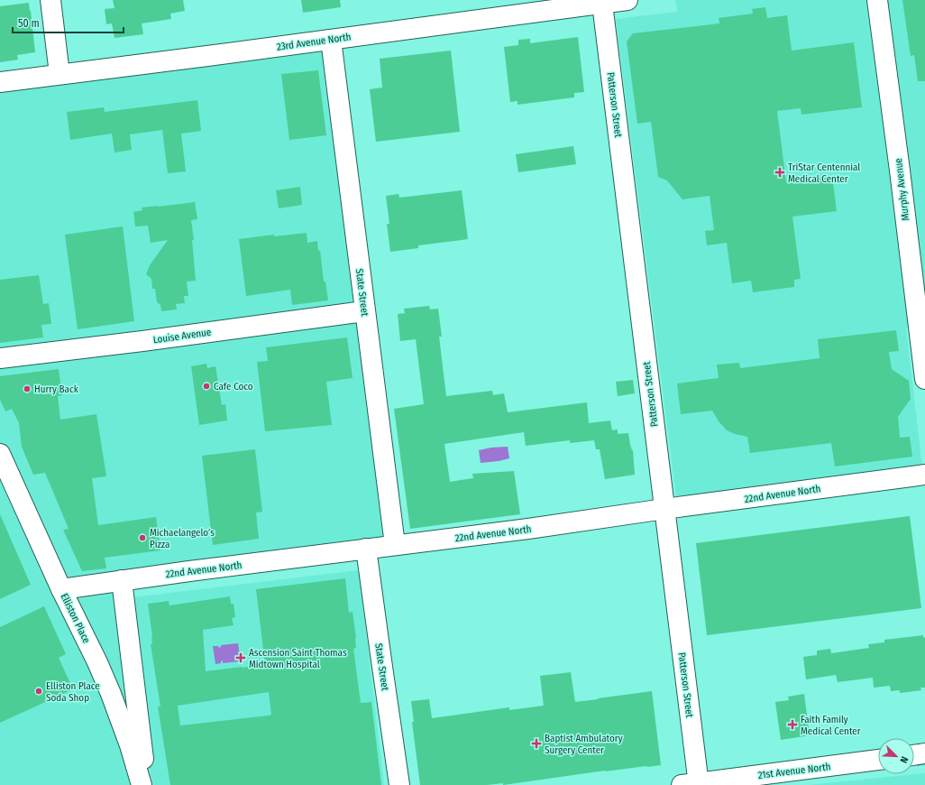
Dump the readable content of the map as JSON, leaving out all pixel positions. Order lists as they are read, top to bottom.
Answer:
{
  "streets": {
    "street": [
      "23rd Avenue North",
      "Patterson Street",
      "Murphy Avenue",
      "State Street",
      "Louise Avenue",
      "22nd Avenue North",
      "Elliston Place",
      "21st Avenue North"
    ]
  },
  "crossings": [
    ["23rd Avenue North", "Patterson Street"],
    ["23rd Avenue North", "State Street"],
    ["Patterson Street", "22nd Avenue North"],
    ["Patterson Street", "21st Avenue North"],
    ["State Street", "Louise Avenue"],
    ["State Street", "22nd Avenue North"],
    ["22nd Avenue North", "Elliston Place"]
  ],
  "places": {
    "health": [
      "TriStar Centennial Medical Center",
      "Ascension Saint Thomas Midtown Hospital",
      "Faith Family Medical Center",
      "Baptist Ambulatory Surgery Center"
    ],
    "other": [
      "Cafe Coco",
      "Hurry Back",
      "Michaelangelo’s Pizza",
      "Elliston Place Soda Shop"
    ]
  },
  "scale_bar": "50 m",
  "north": "bottom right"
}
